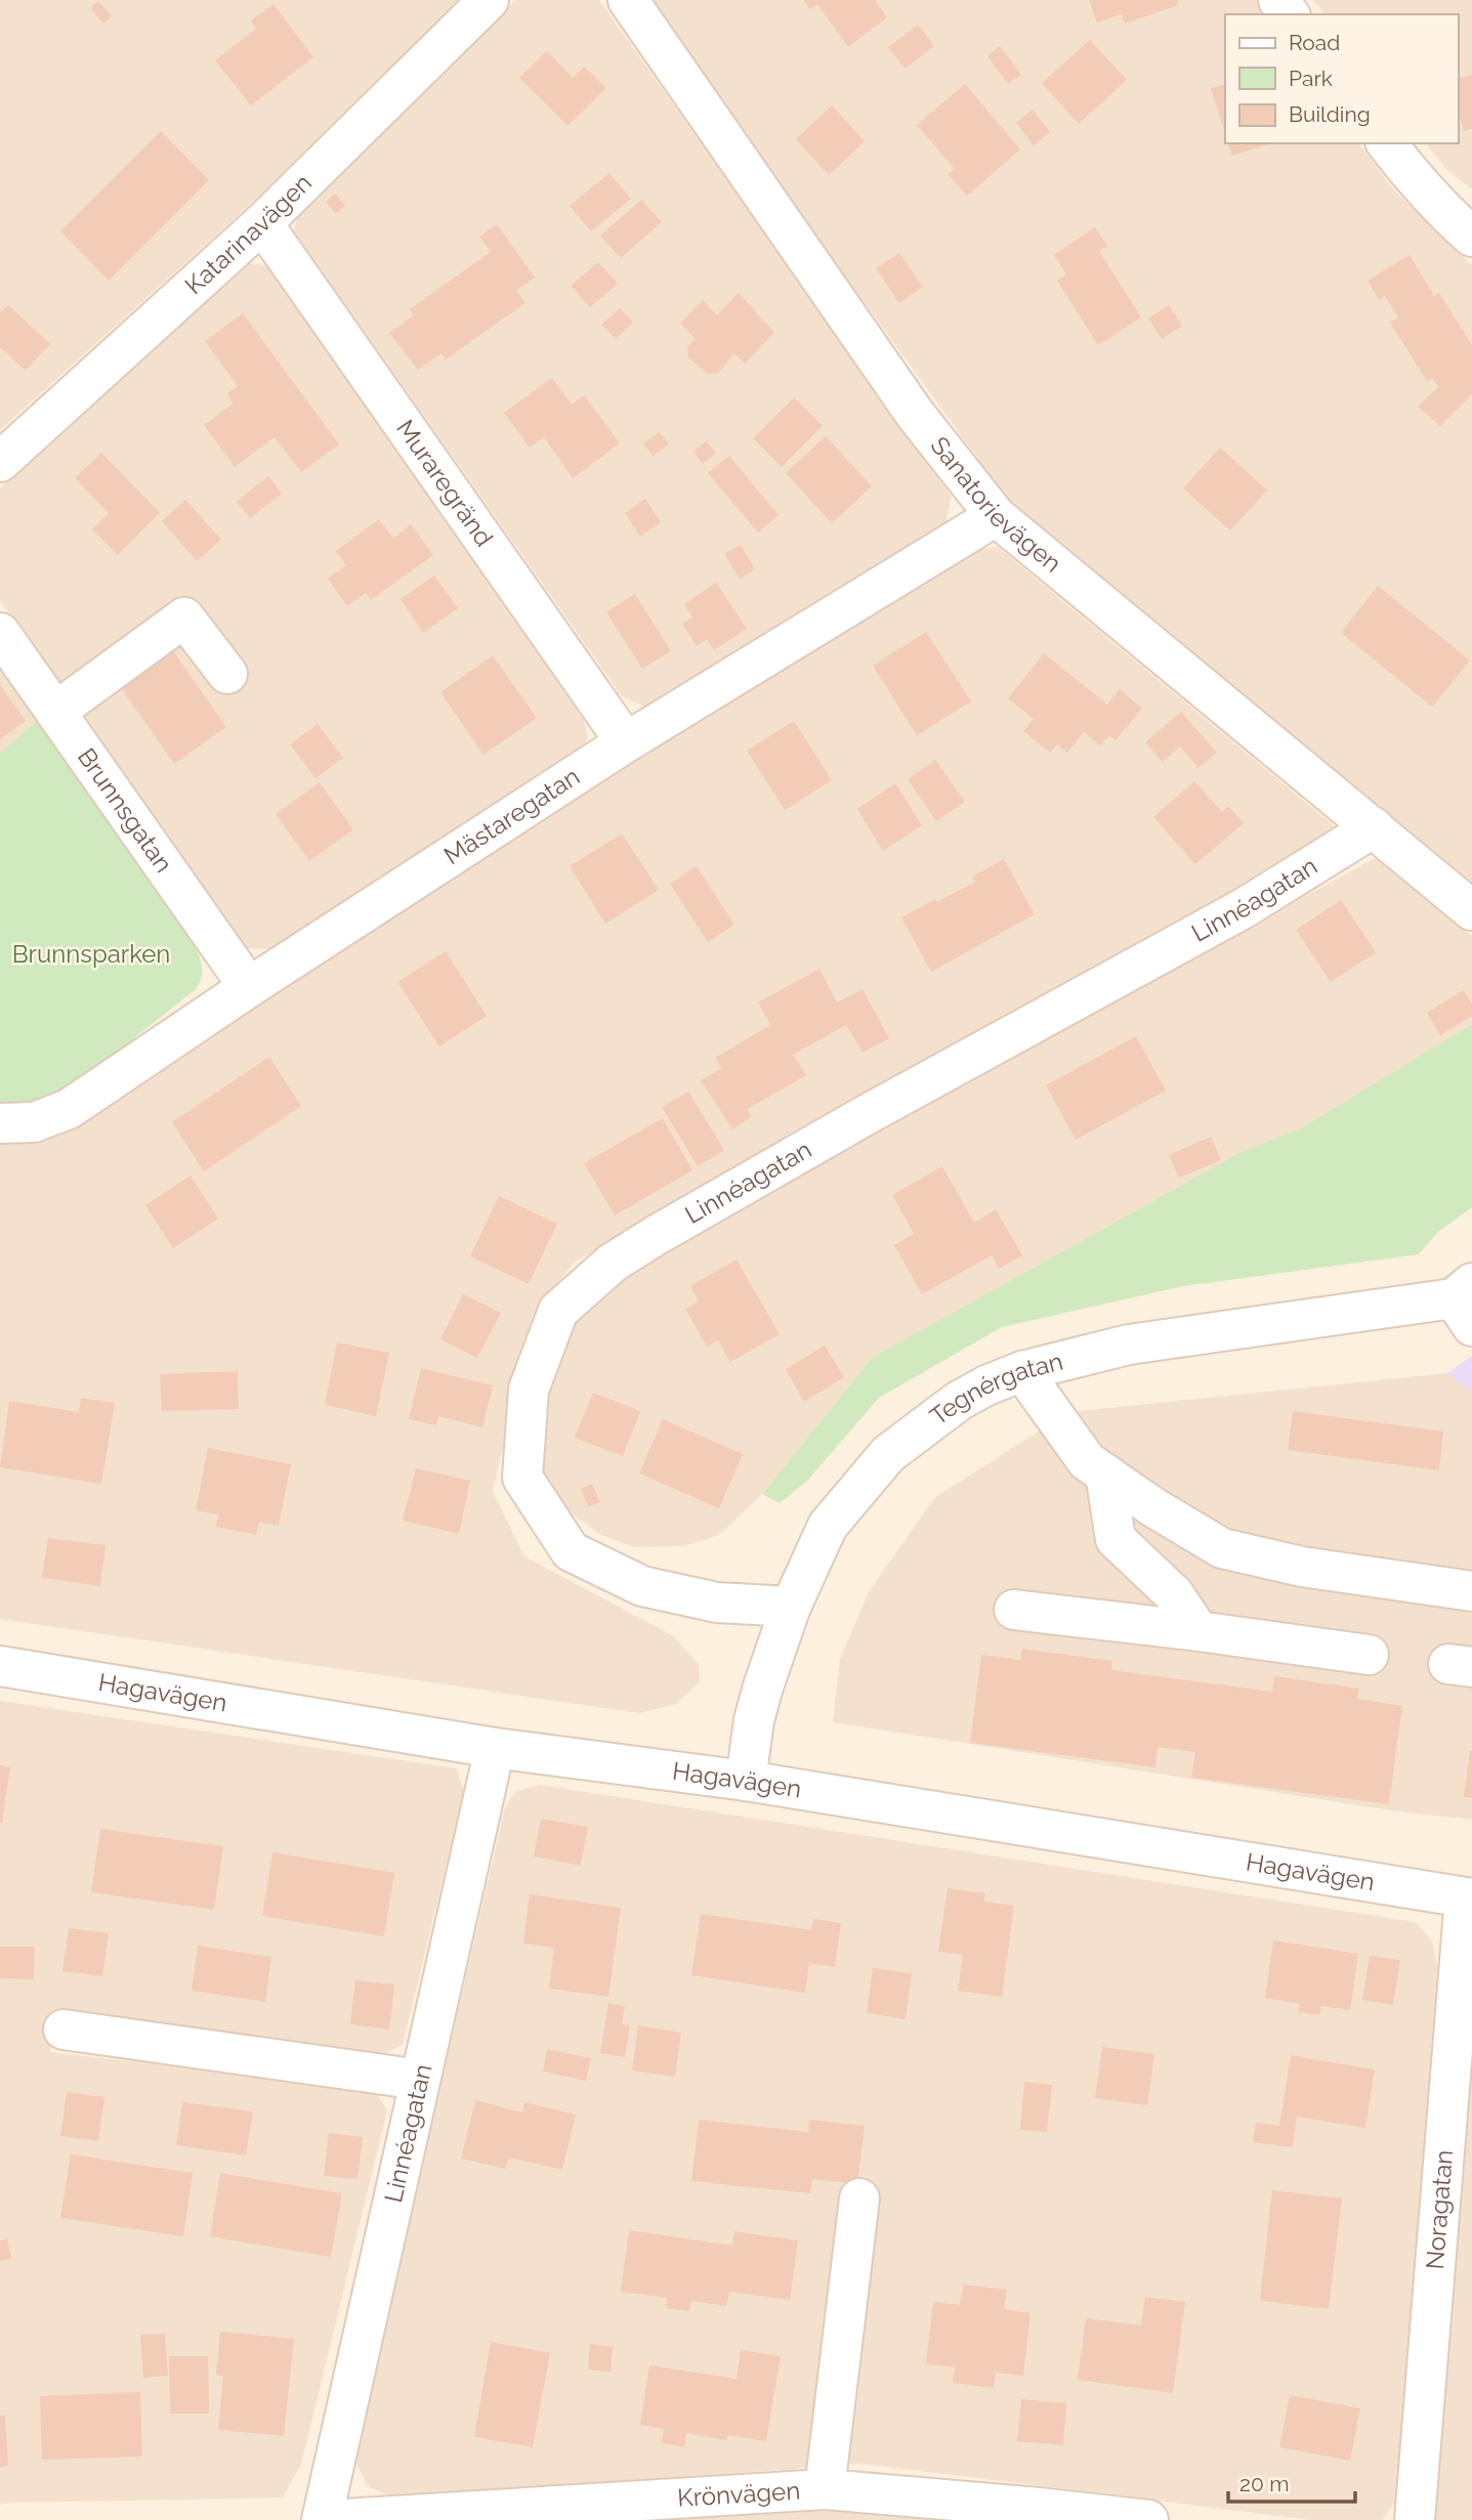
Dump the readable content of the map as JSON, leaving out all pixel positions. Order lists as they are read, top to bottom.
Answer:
{
  "streets": {
    "street": [
      "Katarinavägen",
      "Muraregränd",
      "Sanatorievägen",
      "Brunnsgatan",
      "Mästaregatan",
      "Linnéagatan",
      "Tegnérgatan",
      "Hagavägen",
      "Noragatan",
      "Krönvägen"
    ]
  },
  "crossings": [
    ["Katarinavägen", "Muraregränd"],
    ["Muraregränd", "Mästaregatan"],
    ["Sanatorievägen", "Mästaregatan"],
    ["Sanatorievägen", "Linnéagatan"],
    ["Brunnsgatan", "Mästaregatan"],
    ["Linnéagatan", "Tegnérgatan"],
    ["Linnéagatan", "Hagavägen"],
    ["Tegnérgatan", "Hagavägen"],
    ["Hagavägen", "Noragatan"]
  ],
  "parks": ["Brunnsparken"],
  "legend": ["Road", "Park", "Building"],
  "scale_bar": "20 m"
}
